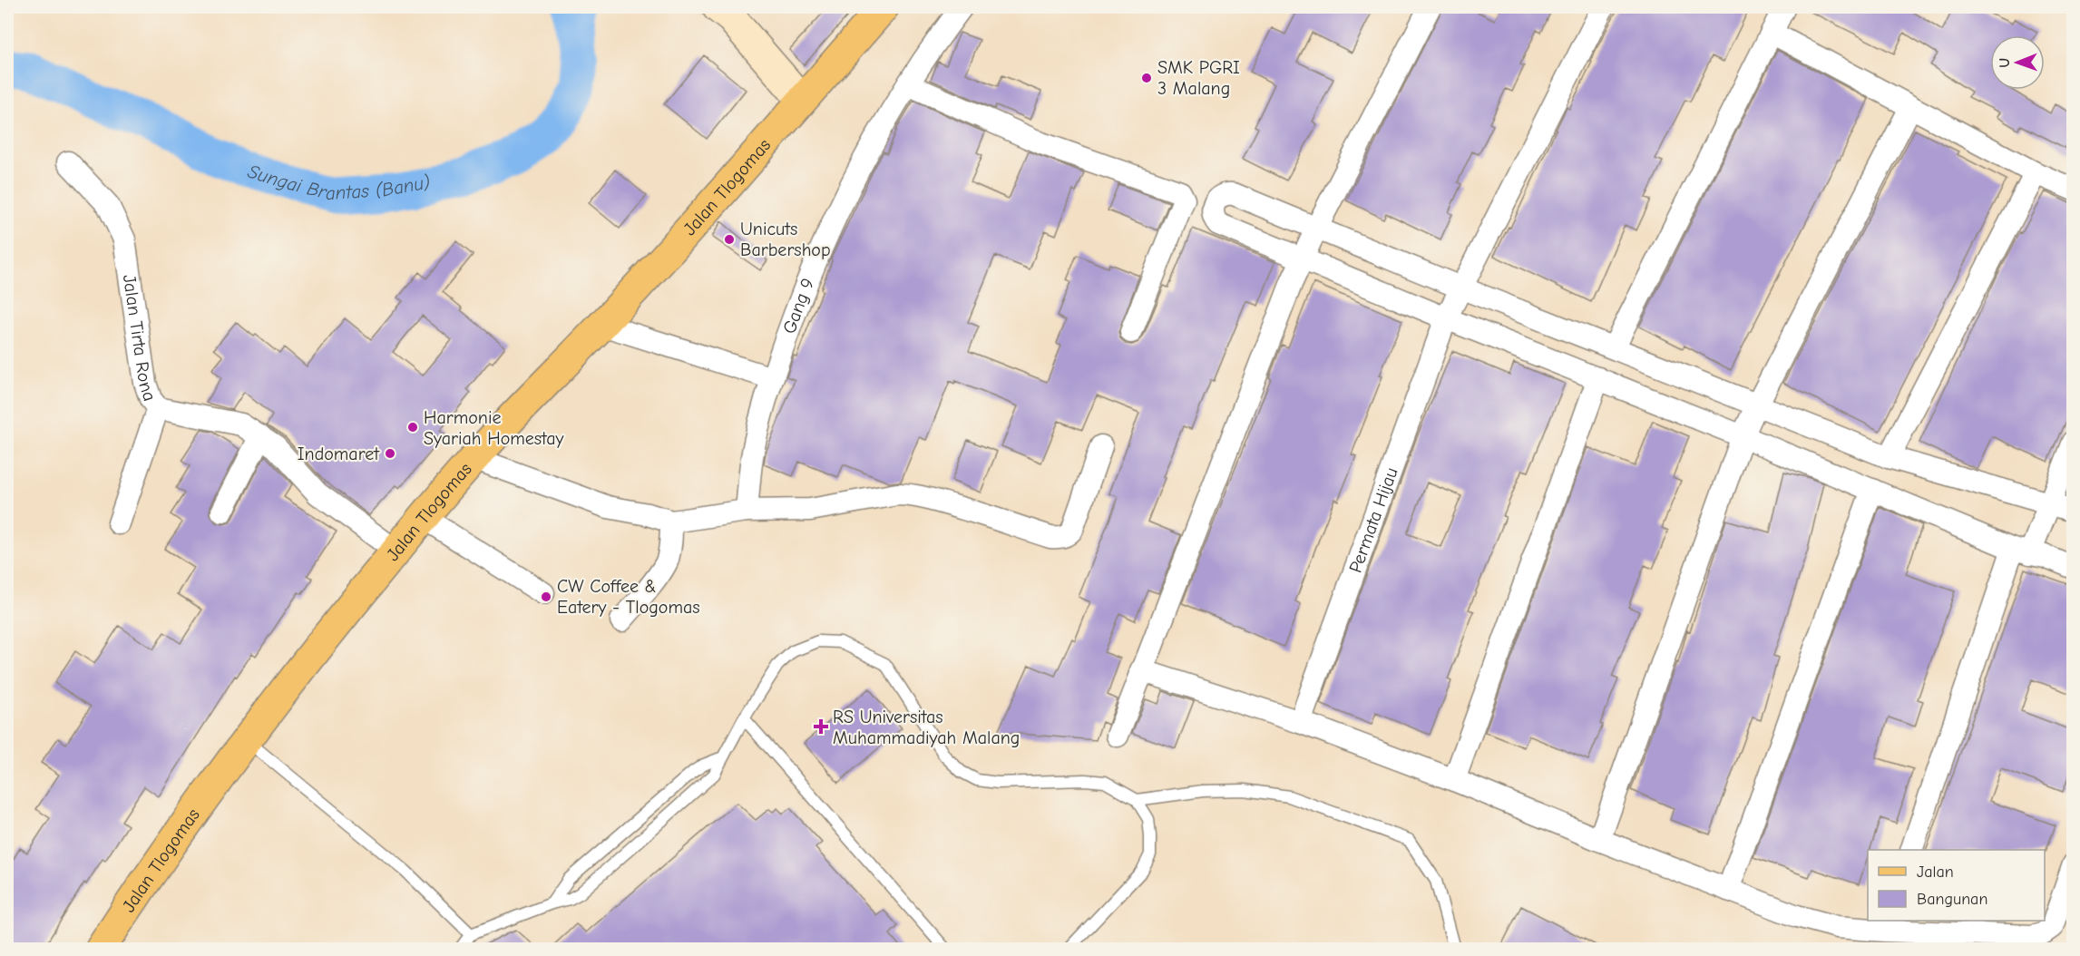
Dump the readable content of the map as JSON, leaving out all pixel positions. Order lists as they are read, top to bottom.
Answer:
{
  "streets": {
    "main road": ["Jalan Tlogomas"],
    "street": ["Gang 9", "Jalan Tirta Rona", "Permata Hijau"]
  },
  "crossings": [
    ["Jalan Tlogomas", "Jalan Tirta Rona"]
  ],
  "water": ["Sungai Brantas (Banu)"],
  "places": {
    "other": [
      "SMK PGRI 3 Malang",
      "Unicuts Barbershop",
      "Harmonie Syariah Homestay",
      "Indomaret",
      "CW Coffee & Eatery - Tlogomas"
    ],
    "health": ["RS Universitas Muhammadiyah Malang"]
  },
  "legend": ["Jalan", "Bangunan"],
  "north": "left"
}
